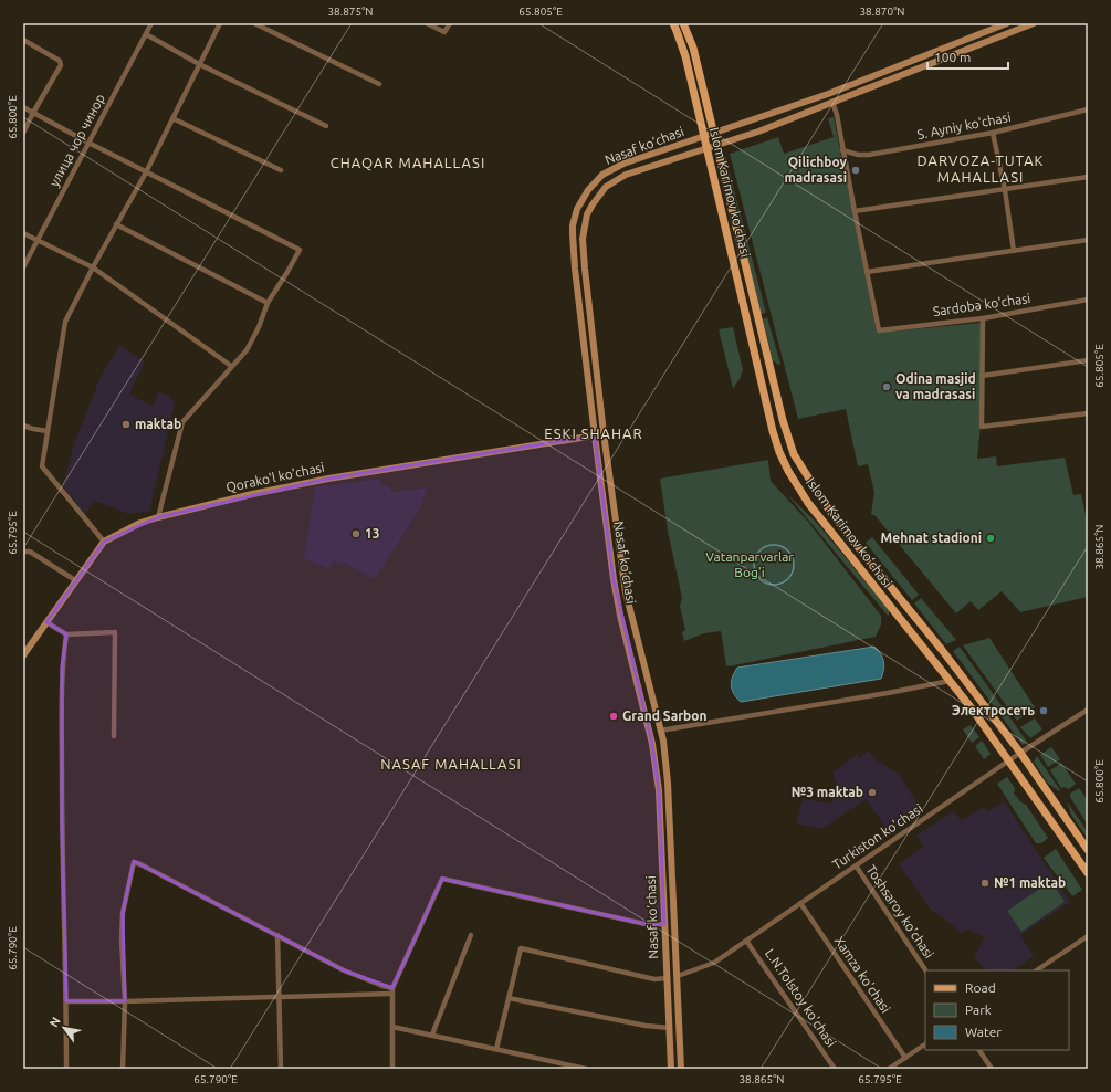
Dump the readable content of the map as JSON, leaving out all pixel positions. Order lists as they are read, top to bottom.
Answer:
{
  "streets": {
    "main road": ["Nasaf ko‘chasi", "Islom Karimov ko‘chasi", "Qorako'l ko'chasi"],
    "street": [
      "S. Ayniy ko'chasi",
      "улица чор чинор",
      "Sardoba ko'chasi",
      "Turkiston ko'chasi",
      "Toshsaroy ko'chasi",
      "Xamza ko'chasi",
      "L.N.Tolstoy ko'chasi"
    ]
  },
  "crossings": [
    ["Nasaf ko‘chasi", "Islom Karimov ko‘chasi"],
    ["Nasaf ko‘chasi", "Qorako'l ko'chasi"],
    ["Nasaf ko‘chasi", "Turkiston ko'chasi"],
    ["Islom Karimov ko‘chasi", "Turkiston ko'chasi"],
    ["Turkiston ko'chasi", "Toshsaroy ko'chasi"],
    ["Turkiston ko'chasi", "Xamza ko'chasi"],
    ["Turkiston ko'chasi", "L.N.Tolstoy ko'chasi"]
  ],
  "districts": [
    "DARVOZA-TUTAK MAHALLASI",
    "CHAQAR MAHALLASI",
    "ESKI SHAHAR",
    "NASAF MAHALLASI"
  ],
  "parks": ["Vatanparvarlar Bog'i"],
  "places": [
    "Qilichboy madrasasi",
    "Odina masjid va madrasasi",
    "maktab",
    "13",
    "Mehnat stadioni",
    "Электросеть",
    "Grand Sarbon",
    "№3 maktab",
    "№1 maktab"
  ],
  "legend": ["Road", "Park", "Water"],
  "scale_bar": "100 m",
  "north": "top left",
  "coordinates": [
    "38.875°N",
    "65.805°E",
    "38.870°N",
    "65.800°E",
    "65.795°E",
    "38.865°N",
    "65.790°E"
  ]
}
